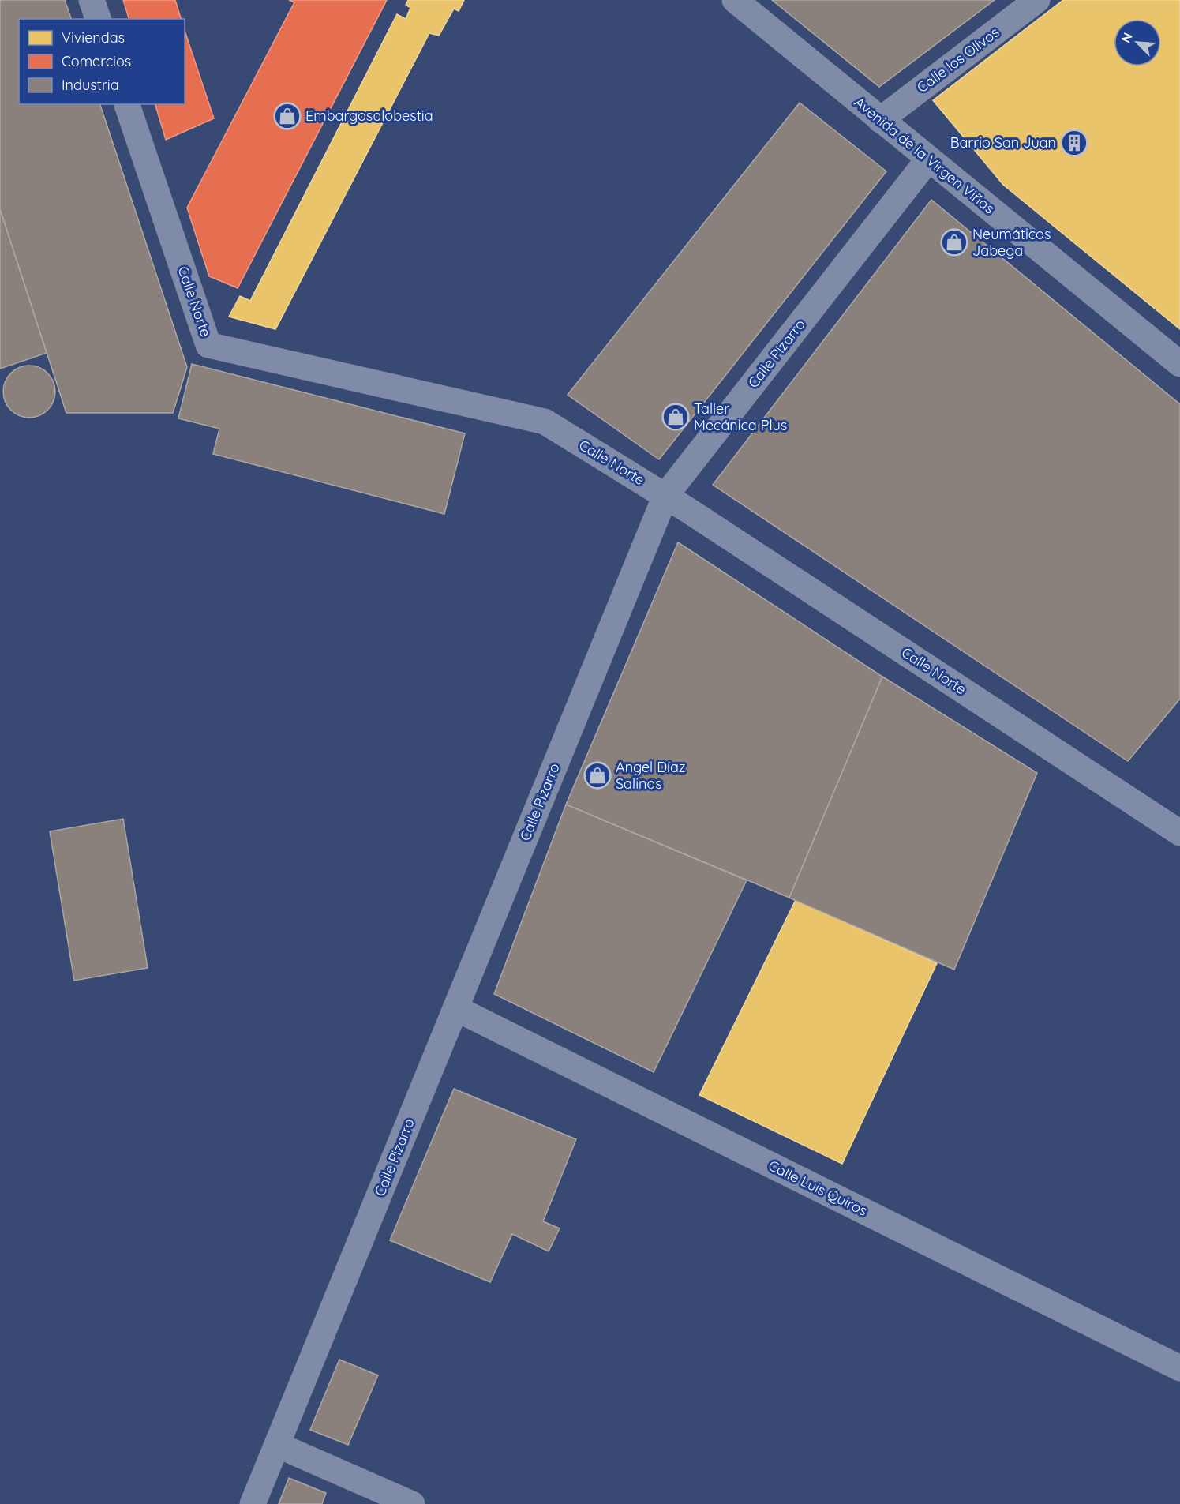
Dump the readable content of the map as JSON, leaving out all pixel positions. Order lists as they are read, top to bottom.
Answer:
{
  "streets": {
    "street": [
      "Calle los Olivos",
      "Avenida de la Virgen Viñas",
      "Calle Norte",
      "Calle Pizarro",
      "Calle Luis Quiros"
    ]
  },
  "crossings": [
    ["Calle los Olivos", "Avenida de la Virgen Viñas"],
    ["Avenida de la Virgen Viñas", "Calle Pizarro"],
    ["Calle Norte", "Calle Pizarro"],
    ["Calle Pizarro", "Calle Luis Quiros"]
  ],
  "places": {
    "shop": [
      "Embargosalobestia",
      "Neumáticos Jabega",
      "Taller Mecánica Plus",
      "Angel Díaz Salinas"
    ],
    "building": ["Barrio San Juan"]
  },
  "legend": ["Viviendas", "Comercios", "Industria"],
  "north": "top left"
}
